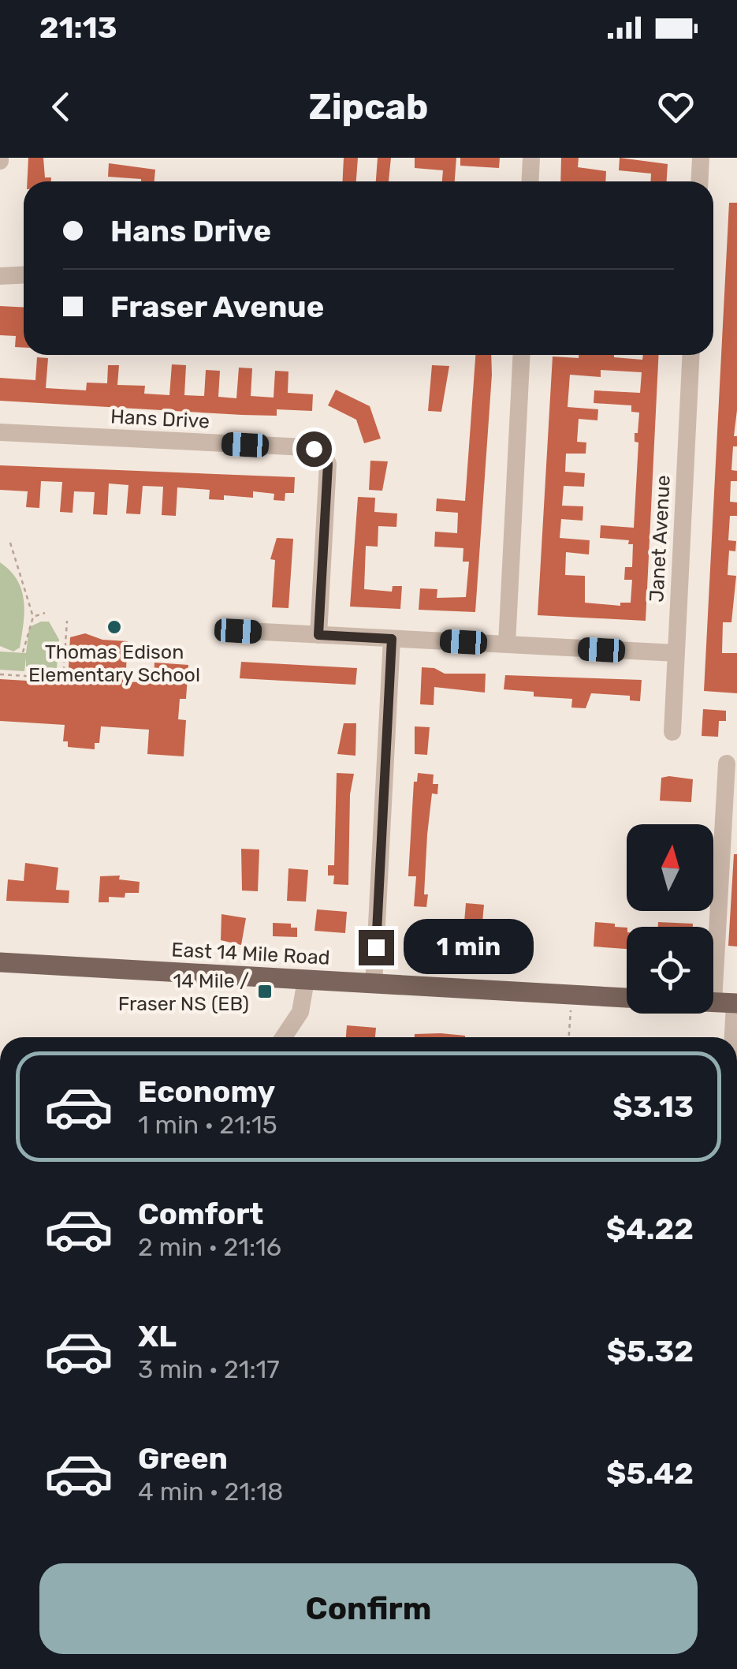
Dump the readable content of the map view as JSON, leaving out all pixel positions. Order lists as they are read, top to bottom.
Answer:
{
  "streets": {
    "main road": ["East 14 Mile Road"],
    "street": ["Hans Drive", "Janet Avenue"]
  },
  "places": {
    "other": ["Thomas Edison Elementary School"],
    "transit": ["14 Mile / Fraser NS (EB)"]
  },
  "north": "top",
  "page": {
    "status": "21:13",
    "header": "Zipcab",
    "banner": ["Hans Drive", "Fraser Avenue"],
    "bubble": "1 min",
    "list": [
      {
        "name": "Economy",
        "note": "1 min · 21:15",
        "value": "$3.13"
      },
      {
        "name": "Comfort",
        "note": "2 min · 21:16",
        "value": "$4.22"
      },
      {
        "name": "XL",
        "note": "3 min · 21:17",
        "value": "$5.32"
      },
      {
        "name": "Green",
        "note": "4 min · 21:18",
        "value": "$5.42"
      }
    ],
    "buttons": "Confirm"
  }
}
